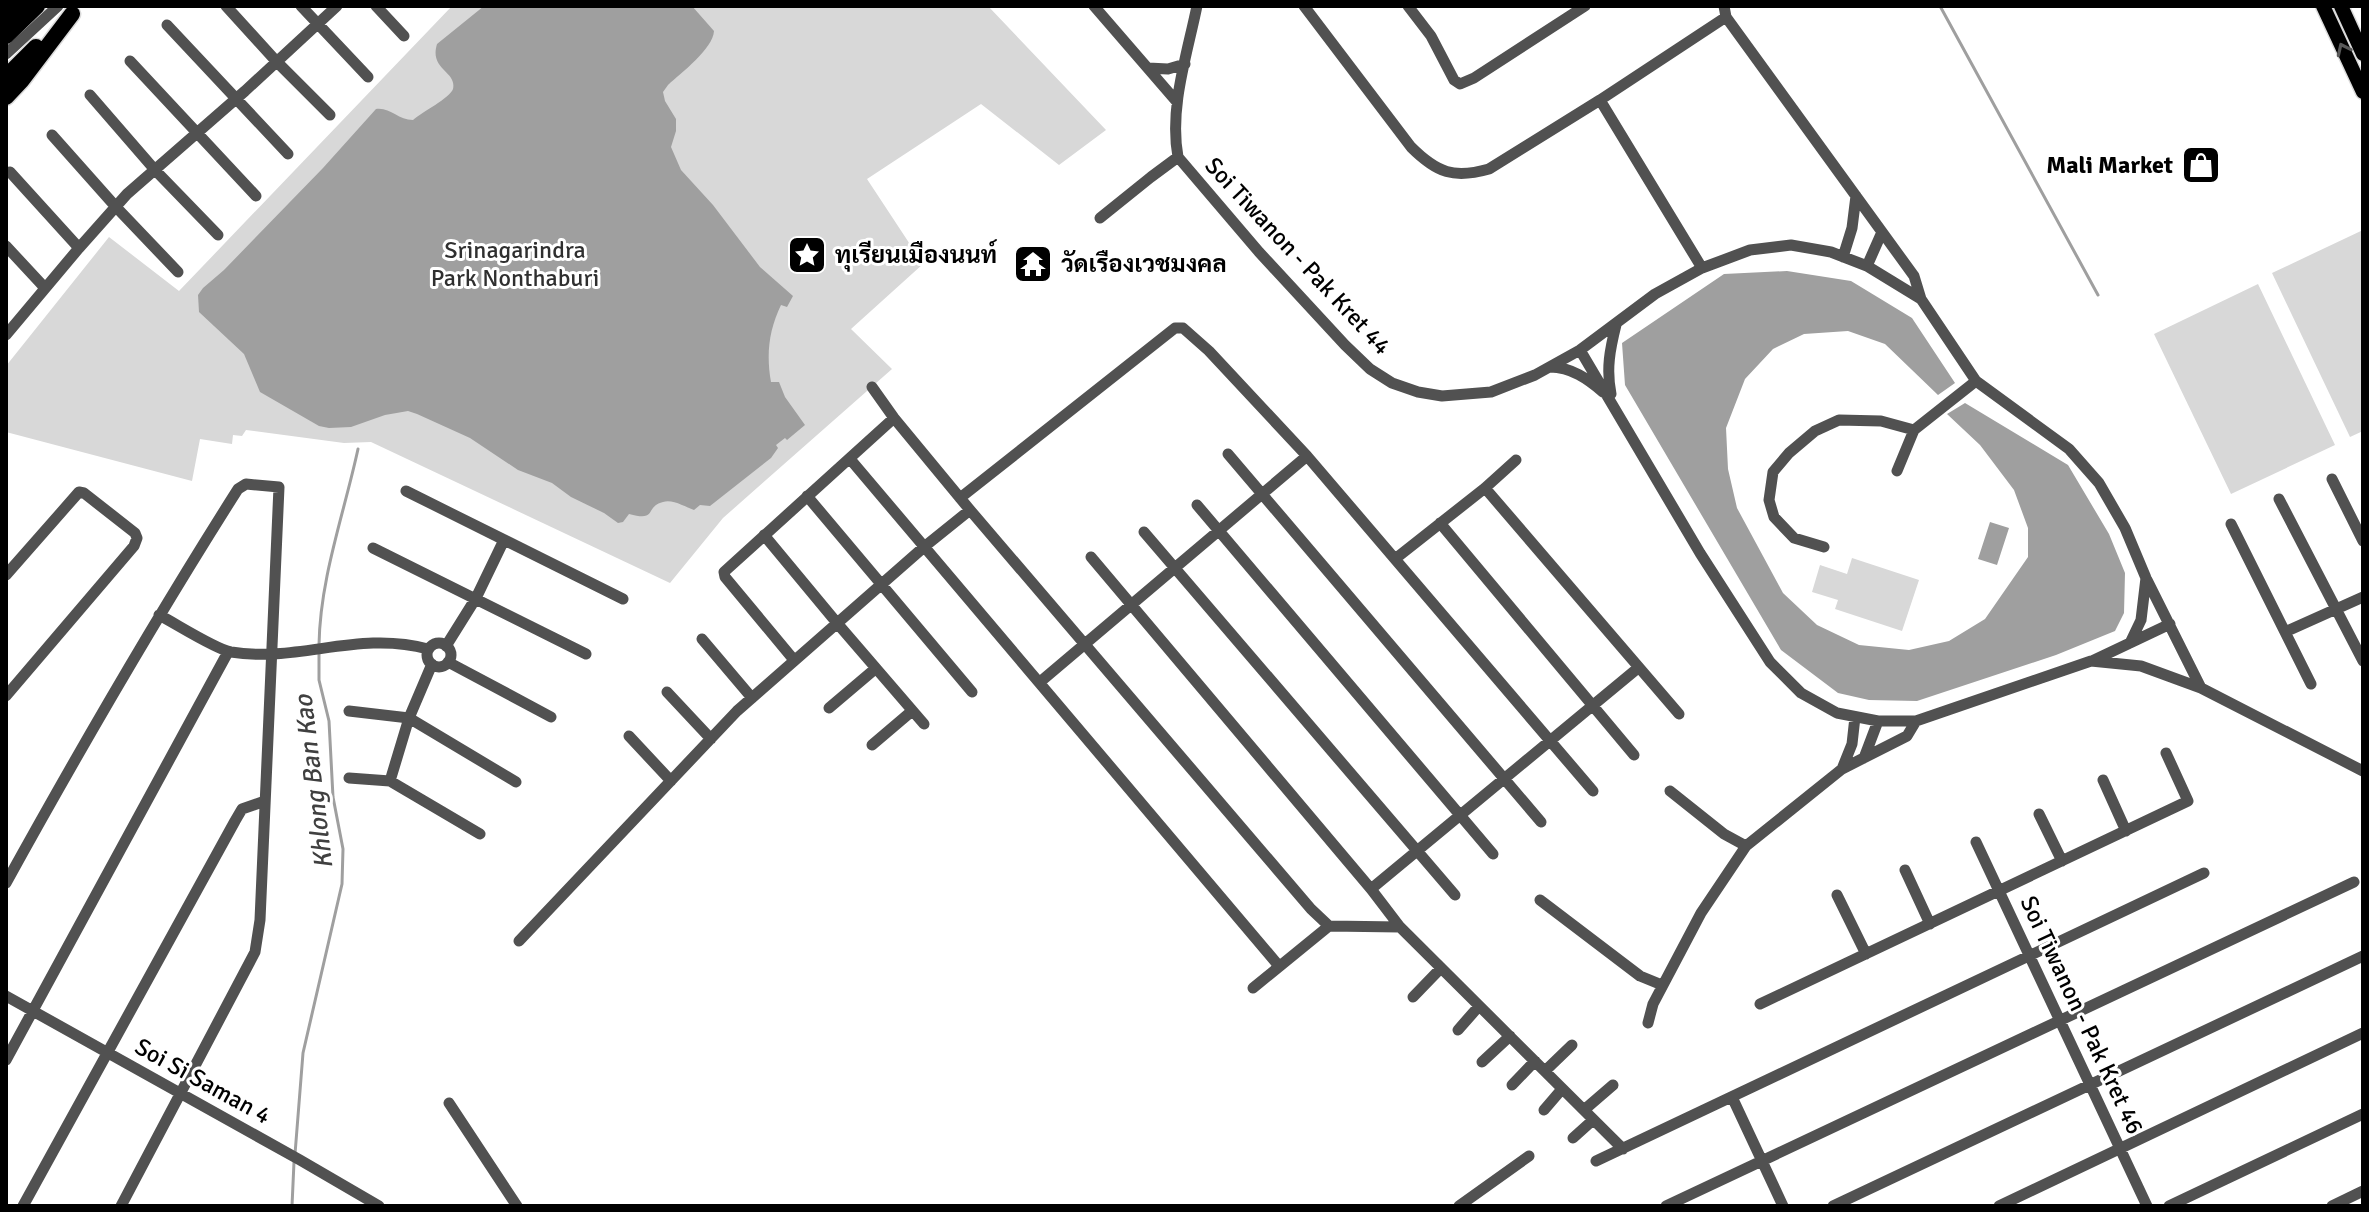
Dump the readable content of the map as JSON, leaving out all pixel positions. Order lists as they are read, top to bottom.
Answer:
{
  "streets": {
    "street": ["Soi Tiwanon - Pak Kret 44", "Soi Tiwanon - Pak Kret 46", "Soi Si Saman 4"]
  },
  "water": ["Khlong Ban Kao"],
  "parks": ["Srinagarindra Park Nonthaburi"],
  "places": {
    "shop": ["Mali Market"],
    "place": ["ทุเรียนเมืองนนท์"],
    "temple": ["วัดเรืองเวชมงคล"]
  }
}
